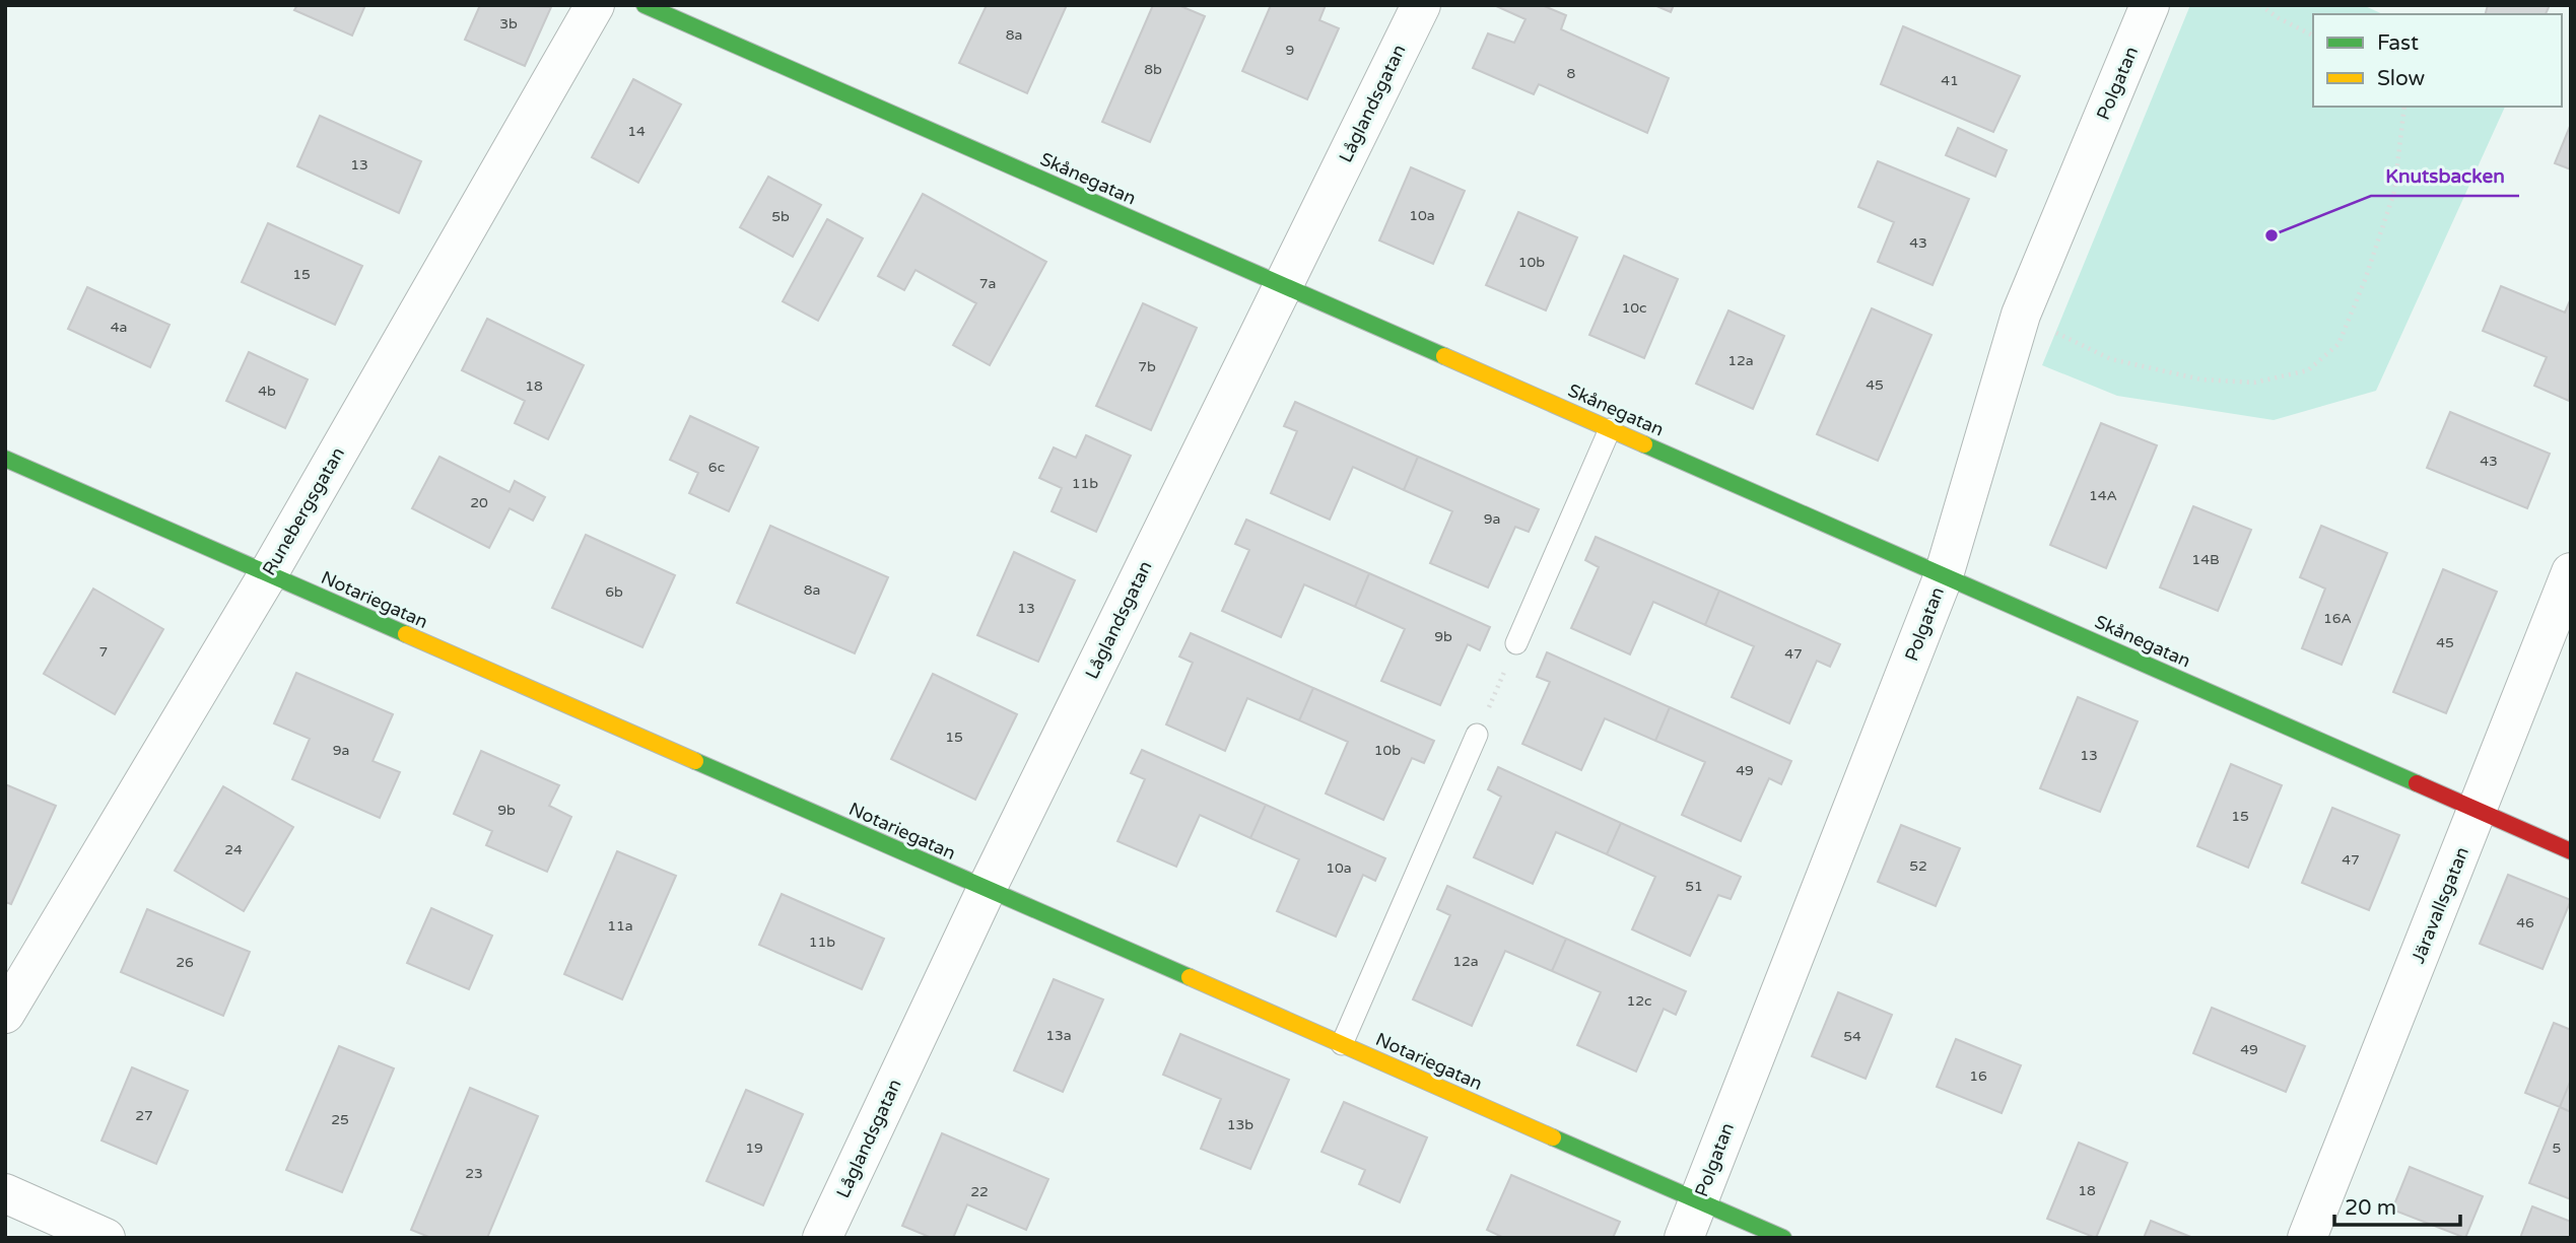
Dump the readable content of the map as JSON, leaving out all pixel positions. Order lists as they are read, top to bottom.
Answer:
{
  "streets": {
    "street": [
      "Polgatan",
      "Låglandsgatan",
      "Skånegatan",
      "Runebergsgatan",
      "Notariegatan",
      "Järavallsgatan"
    ]
  },
  "crossings": [
    ["Polgatan", "Skånegatan"],
    ["Polgatan", "Notariegatan"],
    ["Låglandsgatan", "Skånegatan"],
    ["Låglandsgatan", "Notariegatan"],
    ["Skånegatan", "Järavallsgatan"],
    ["Runebergsgatan", "Notariegatan"]
  ],
  "places": ["Knutsbacken"],
  "house_numbers": [
    "3b",
    "8a",
    "9",
    "8b",
    "8",
    "41",
    "14",
    "13",
    "10a",
    "5b",
    "43",
    "10b",
    "15",
    "7a",
    "10c",
    "4a",
    "12a",
    "7b",
    "45",
    "18",
    "4b",
    "43",
    "6c",
    "11b",
    "14A",
    "20",
    "9a",
    "14B",
    "8a",
    "6b",
    "13",
    "16A",
    "9b",
    "45",
    "7",
    "47",
    "15",
    "9a",
    "10b",
    "13",
    "49",
    "9b",
    "15",
    "24",
    "47",
    "52",
    "10a",
    "51",
    "46",
    "11a",
    "11b",
    "12a",
    "26",
    "12c",
    "13a",
    "54",
    "49",
    "16",
    "27",
    "25",
    "13b",
    "19",
    "5",
    "23",
    "18",
    "22"
  ],
  "legend": ["Fast", "Slow"],
  "scale_bar": "20 m"
}
